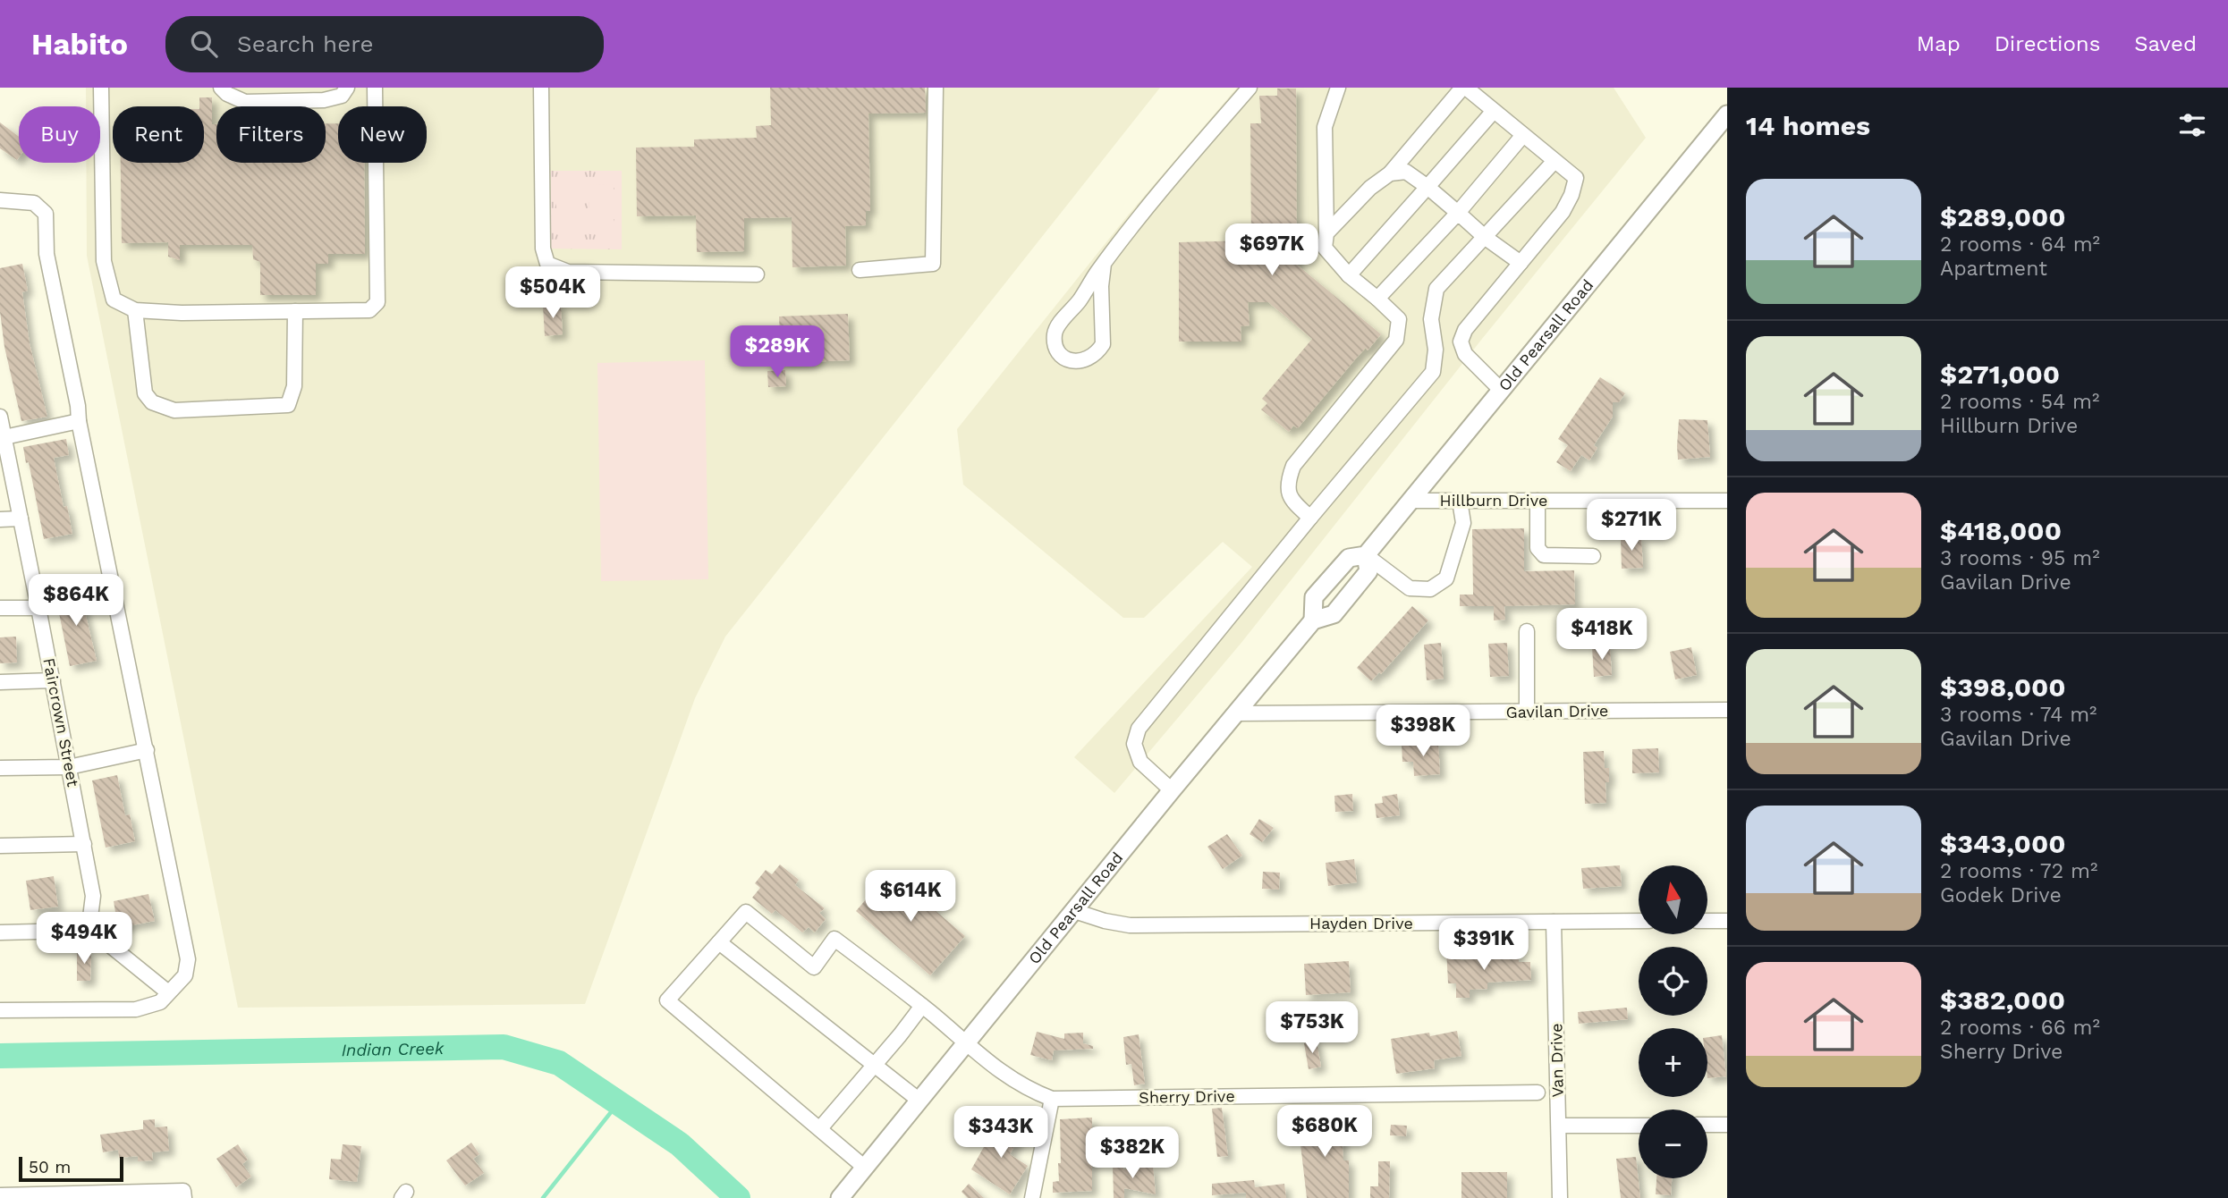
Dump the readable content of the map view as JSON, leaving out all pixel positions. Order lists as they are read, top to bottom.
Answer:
{
  "streets": {
    "main road": ["Old Pearsall Road"],
    "street": [
      "Hillburn Drive",
      "Gavilan Drive",
      "Faircrown Street",
      "Hayden Drive",
      "Van Drive",
      "Sherry Drive"
    ]
  },
  "crossings": [
    ["Old Pearsall Road", "Hillburn Drive"],
    ["Old Pearsall Road", "Gavilan Drive"],
    ["Old Pearsall Road", "Hayden Drive"],
    ["Old Pearsall Road", "Sherry Drive"],
    ["Hayden Drive", "Van Drive"]
  ],
  "water": ["Indian Creek"],
  "scale_bar": "50 m",
  "north": "top",
  "page": {
    "header": "Habito",
    "search": "Search here",
    "nav": ["Map", "Directions", "Saved"],
    "heading": "14 homes",
    "chip": [
      "Buy",
      "Rent",
      "Filters",
      "New"
    ],
    "list": [
      {
        "name": "$289,000",
        "note": "2 rooms · 64 m² · Apartment"
      },
      {
        "name": "$271,000",
        "note": "2 rooms · 54 m² · Hillburn Drive"
      },
      {
        "name": "$418,000",
        "note": "3 rooms · 95 m² · Gavilan Drive"
      },
      {
        "name": "$398,000",
        "note": "3 rooms · 74 m² · Gavilan Drive"
      },
      {
        "name": "$343,000",
        "note": "2 rooms · 72 m² · Godek Drive"
      },
      {
        "name": "$382,000",
        "note": "2 rooms · 66 m² · Sherry Drive"
      }
    ],
    "price": [
      "$697K",
      "$504K",
      "$289K",
      "$271K",
      "$864K",
      "$418K",
      "$398K",
      "$614K",
      "$494K",
      "$391K",
      "$753K",
      "$680K",
      "$343K",
      "$382K"
    ],
    "map_buttons": ["+", "−"],
    "scale": "50 m"
  }
}
